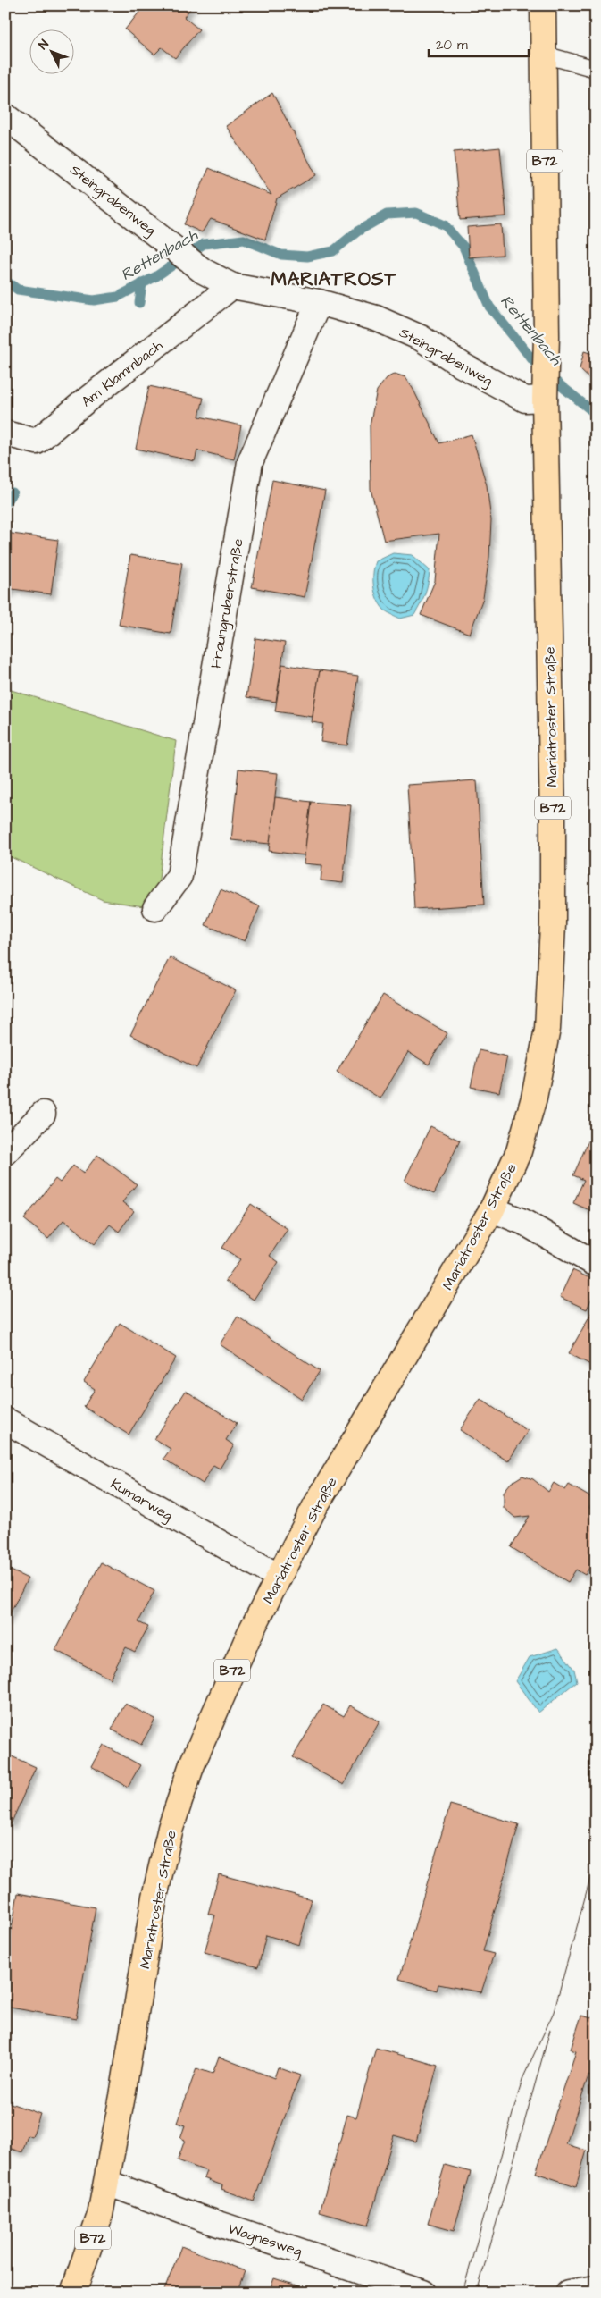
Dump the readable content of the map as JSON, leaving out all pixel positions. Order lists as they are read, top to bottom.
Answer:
{
  "streets": {
    "main road": ["B72", "Mariatroster Straße"],
    "street": [
      "Steingrabenweg",
      "Am Klammbach",
      "Fraungruberstraße",
      "Kumarweg",
      "Wagnesweg"
    ]
  },
  "crossings": [
    ["Steingrabenweg", "Am Klammbach"],
    ["Steingrabenweg", "Fraungruberstraße"],
    ["Steingrabenweg", "Mariatroster Straße"],
    ["Mariatroster Straße", "Kumarweg"],
    ["Mariatroster Straße", "Wagnesweg"]
  ],
  "districts": ["MARIATROST"],
  "water": ["Rettenbach"],
  "scale_bar": "20 m",
  "north": "top left"
}
